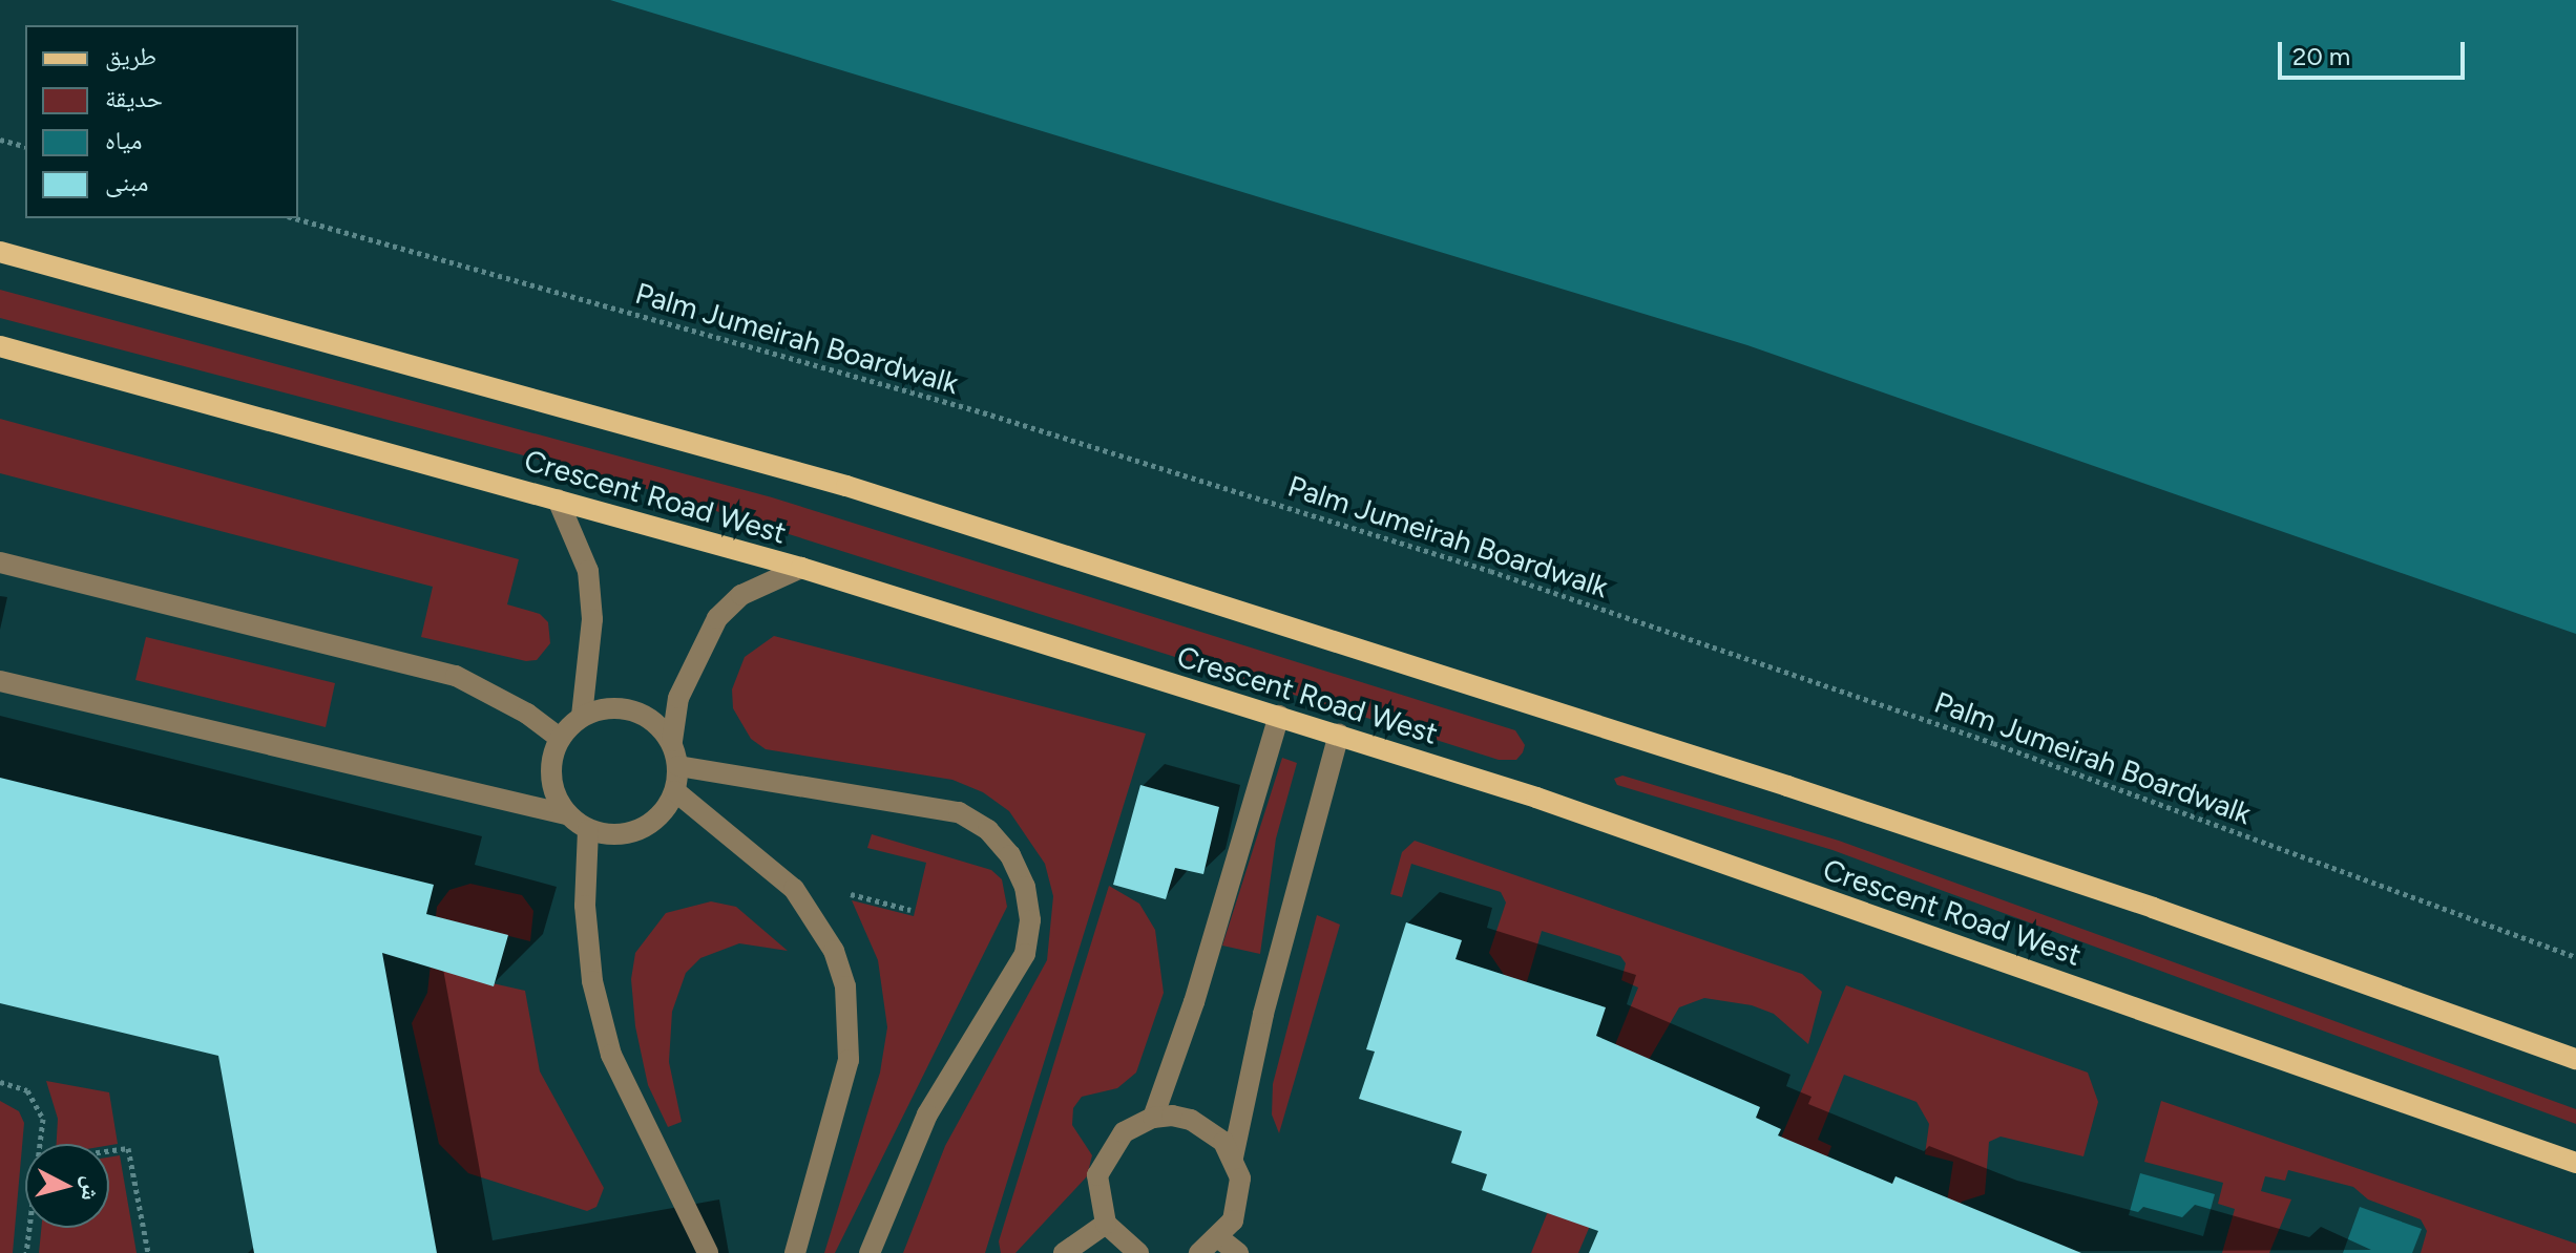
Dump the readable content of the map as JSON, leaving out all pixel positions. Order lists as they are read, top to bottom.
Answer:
{
  "streets": {
    "main road": ["Crescent Road West"],
    "path": ["Palm Jumeirah Boardwalk"]
  },
  "legend": [
    "طريق",
    "حديقة",
    "مياه",
    "مبنى"
  ],
  "scale_bar": "20 m",
  "north": "right"
}
